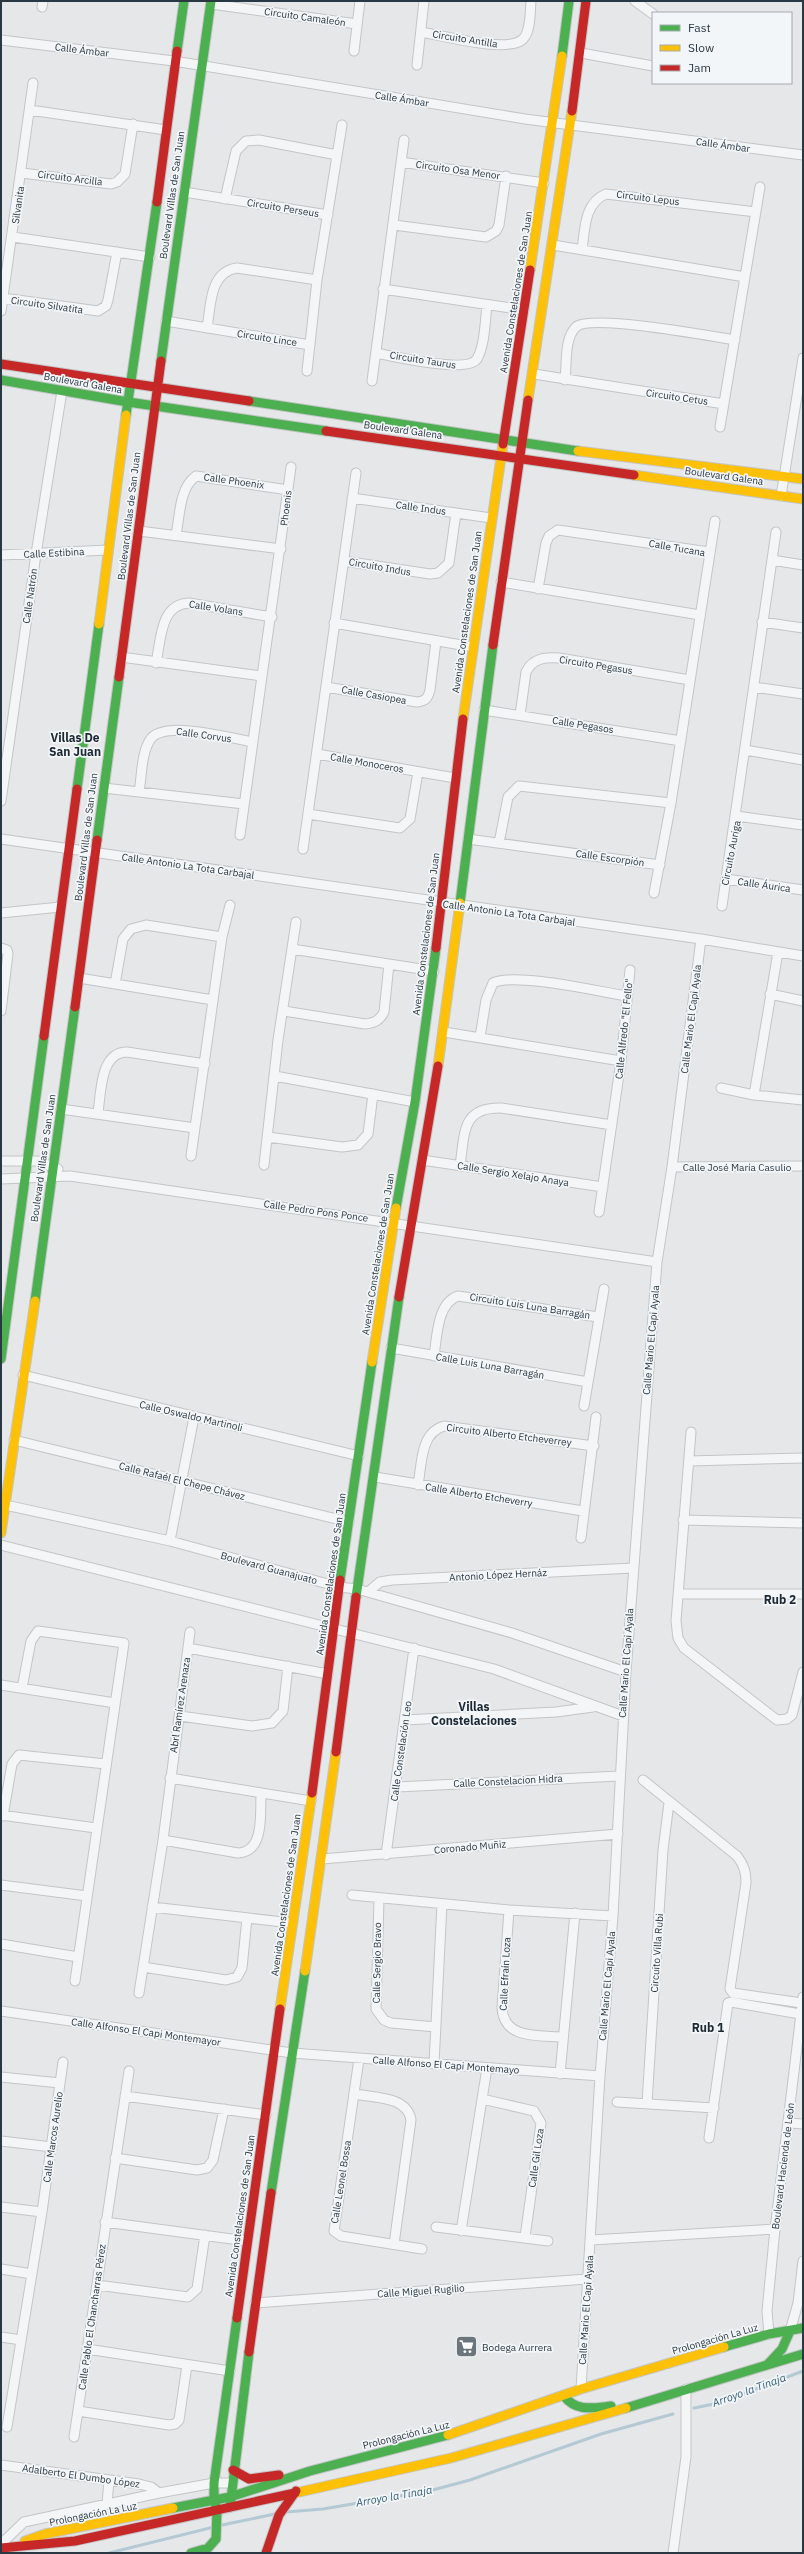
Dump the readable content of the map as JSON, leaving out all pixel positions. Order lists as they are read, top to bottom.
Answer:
{
  "streets": {
    "street": [
      "Circuito Camaleón",
      "Circuito Antilla",
      "Calle Ámbar",
      "Circuito Osa Menor",
      "Circuito Arcilla",
      "Boulevard Villas de San Juan",
      "Circuito Lepus",
      "Silvanita",
      "Circuito Perseus",
      "Avenida Constelaciones de San Juan",
      "Circuito Silvatita",
      "Circuito Lince",
      "Circuito Taurus",
      "Boulevard Galena",
      "Circuito Cetus",
      "Calle Phoenix",
      "Phoenis",
      "Calle Indus",
      "Calle Tucana",
      "Calle Estibina",
      "Circuito Indus",
      "Calle Natrón",
      "Calle Volans",
      "Circuito Pegasus",
      "Calle Casiopea",
      "Calle Pegasos",
      "Calle Corvus",
      "Calle Monoceros",
      "Circuito Auriga",
      "Calle Escorpión",
      "Calle Antonio La Tota Carbajal",
      "Calle Áurica",
      "Calle Mario El Capi Ayala",
      "Calle Alfredo \"El Fello\"",
      "Calle José María Casulio",
      "Calle Sergio Xelajo Anaya",
      "Calle Pedro Pons Ponce",
      "Circuito Luis Luna Barragán",
      "Calle Luis Luna Barragán",
      "Calle Oswaldo Martinoli",
      "Circuito Alberto Etcheverrey",
      "Calle Rafaél El Chepe Chávez",
      "Calle Alberto Etcheverry",
      "Boulevard Guanajuato",
      "Antonio López Hernáz",
      "Abrl Ramírez Arenaza",
      "Calle Constelación Leo",
      "Calle Constelacion Hidra",
      "Coronado Muñiz",
      "Circuito Villa Rubi",
      "Calle Sergio Bravo",
      "Calle Efraín Loza",
      "Calle Alfonso El Capi Montemayor",
      "Calle Alfonso El Capi Montemayo",
      "Calle Marcos Aurelio",
      "Calle Gil Loza",
      "Boulevard Hacienda de León",
      "Calle Leonel Bossa",
      "Calle Miguel Rugilio",
      "Calle Pablo El Chancharras Pérez",
      "Prolongación La Luz",
      "Adalberto El Dumbo López"
    ]
  },
  "crossings": [
    ["Circuito Camaleón", "Boulevard Villas de San Juan"],
    ["Calle Ámbar", "Boulevard Villas de San Juan"],
    ["Calle Ámbar", "Avenida Constelaciones de San Juan"],
    ["Circuito Osa Menor", "Avenida Constelaciones de San Juan"],
    ["Circuito Osa Menor", "Circuito Taurus"],
    ["Circuito Arcilla", "Silvanita"],
    ["Boulevard Villas de San Juan", "Circuito Perseus"],
    ["Boulevard Villas de San Juan", "Circuito Lince"],
    ["Boulevard Villas de San Juan", "Boulevard Galena"],
    ["Boulevard Villas de San Juan", "Calle Estibina"],
    ["Boulevard Villas de San Juan", "Calle Antonio La Tota Carbajal"],
    ["Boulevard Villas de San Juan", "Calle Pedro Pons Ponce"],
    ["Boulevard Villas de San Juan", "Calle Oswaldo Martinoli"],
    ["Boulevard Villas de San Juan", "Calle Rafaél El Chepe Chávez"],
    ["Boulevard Villas de San Juan", "Boulevard Guanajuato"],
    ["Silvanita", "Circuito Silvatita"],
    ["Circuito Perseus", "Circuito Lince"],
    ["Avenida Constelaciones de San Juan", "Boulevard Galena"],
    ["Avenida Constelaciones de San Juan", "Calle Indus"],
    ["Avenida Constelaciones de San Juan", "Calle Monoceros"],
    ["Avenida Constelaciones de San Juan", "Calle Antonio La Tota Carbajal"],
    ["Avenida Constelaciones de San Juan", "Calle Pedro Pons Ponce"],
    ["Avenida Constelaciones de San Juan", "Calle Oswaldo Martinoli"],
    ["Avenida Constelaciones de San Juan", "Calle Rafaél El Chepe Chávez"],
    ["Avenida Constelaciones de San Juan", "Boulevard Guanajuato"],
    ["Avenida Constelaciones de San Juan", "Calle Alfonso El Capi Montemayor"],
    ["Avenida Constelaciones de San Juan", "Prolongación La Luz"],
    ["Boulevard Galena", "Calle Natrón"],
    ["Calle Phoenix", "Phoenis"],
    ["Calle Indus", "Circuito Indus"],
    ["Calle Estibina", "Calle Natrón"],
    ["Circuito Pegasus", "Calle Pegasos"],
    ["Calle Casiopea", "Calle Monoceros"],
    ["Circuito Auriga", "Calle Áurica"],
    ["Calle Antonio La Tota Carbajal", "Calle Mario El Capi Ayala"],
    ["Calle Mario El Capi Ayala", "Calle José María Casulio"],
    ["Calle Mario El Capi Ayala", "Calle Pedro Pons Ponce"],
    ["Calle Mario El Capi Ayala", "Boulevard Guanajuato"],
    ["Calle Mario El Capi Ayala", "Antonio López Hernáz"],
    ["Calle Mario El Capi Ayala", "Calle Constelacion Hidra"],
    ["Calle Mario El Capi Ayala", "Coronado Muñiz"],
    ["Calle Mario El Capi Ayala", "Calle Alfonso El Capi Montemayo"],
    ["Calle Mario El Capi Ayala", "Calle Miguel Rugilio"],
    ["Calle Mario El Capi Ayala", "Prolongación La Luz"],
    ["Circuito Luis Luna Barragán", "Calle Luis Luna Barragán"],
    ["Circuito Alberto Etcheverrey", "Calle Alberto Etcheverry"],
    ["Boulevard Guanajuato", "Antonio López Hernáz"],
    ["Calle Constelación Leo", "Calle Constelacion Hidra"],
    ["Calle Constelación Leo", "Coronado Muñiz"],
    ["Calle Alfonso El Capi Montemayor", "Calle Alfonso El Capi Montemayo"],
    ["Calle Alfonso El Capi Montemayo", "Calle Leonel Bossa"],
    ["Boulevard Hacienda de León", "Prolongación La Luz"]
  ],
  "districts": [
    "Villas De San Juan",
    "Rub 2",
    "Villas Constelaciones",
    "Rub 1"
  ],
  "water": ["Arroyo la Tinaja"],
  "places": {
    "supermarket": ["Bodega Aurrera"]
  },
  "legend": ["Fast", "Slow", "Jam"]
}
